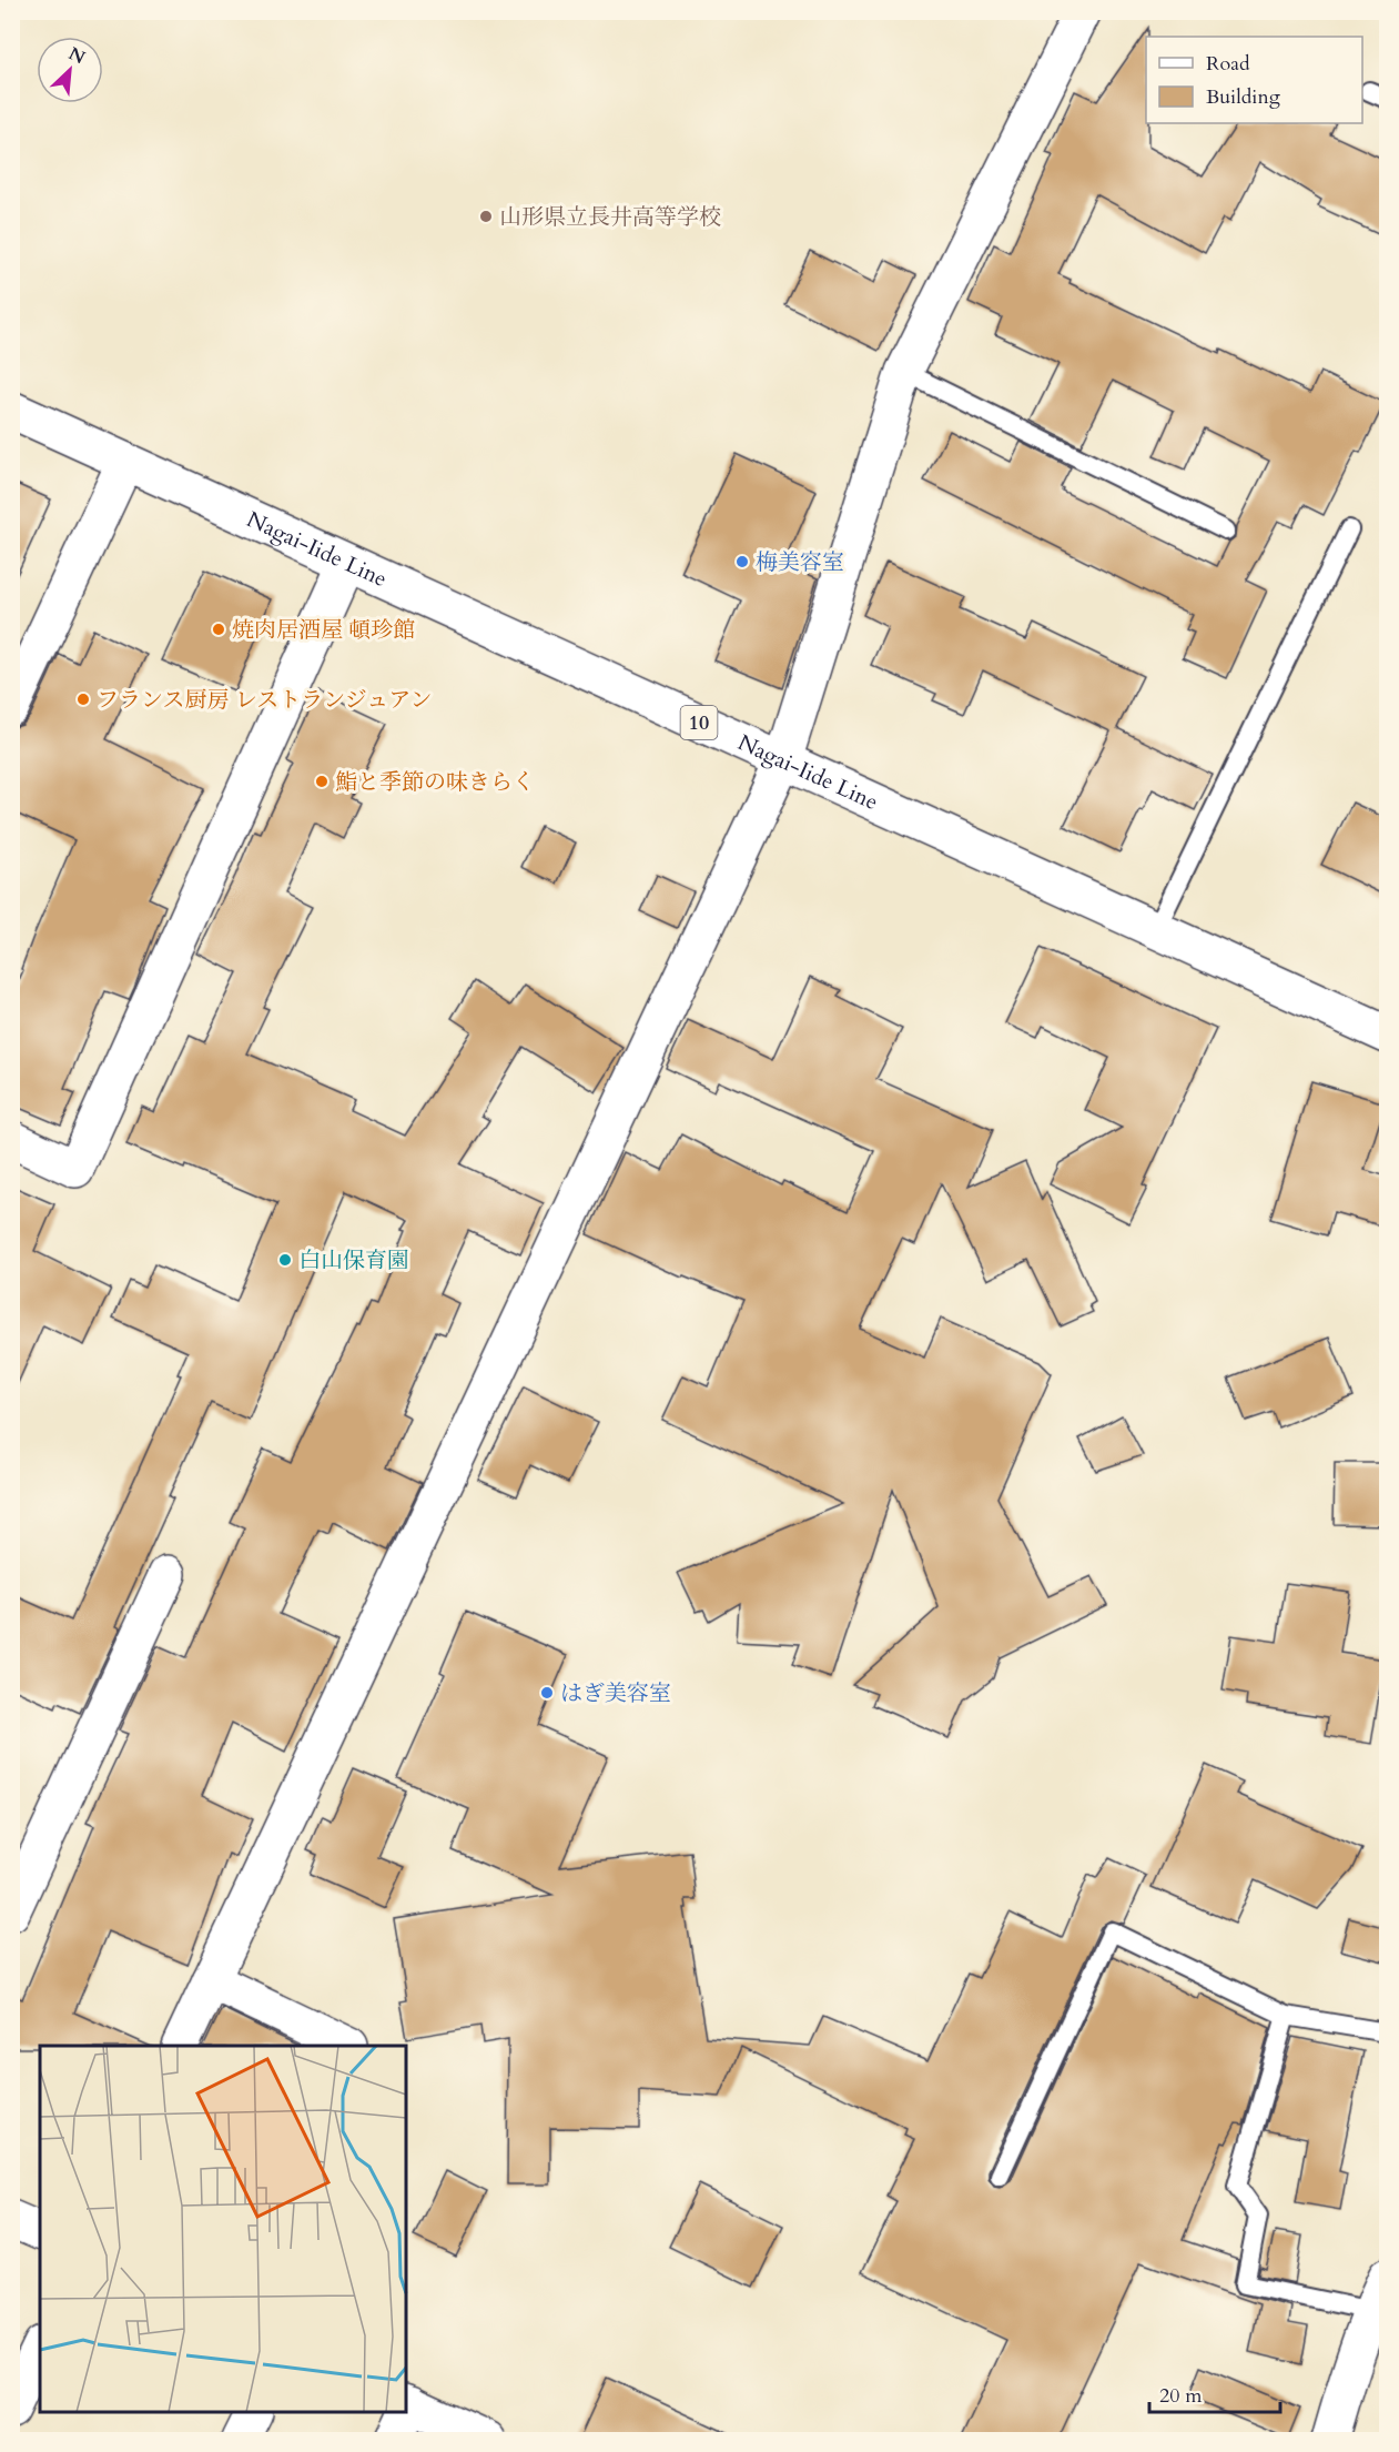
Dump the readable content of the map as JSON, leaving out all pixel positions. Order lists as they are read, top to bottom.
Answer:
{
  "streets": {
    "main road": ["Nagai-Iide Line", "10"]
  },
  "places": [
    "山形県立長井高等学校",
    "梅美容室",
    "焼肉居酒屋 頓珍館",
    "フランス厨房 レストランジュアン",
    "鮨と季節の味きらく",
    "白山保育園",
    "はぎ美容室"
  ],
  "legend": ["Road", "Building"],
  "scale_bar": "20 m",
  "north": "top right"
}
